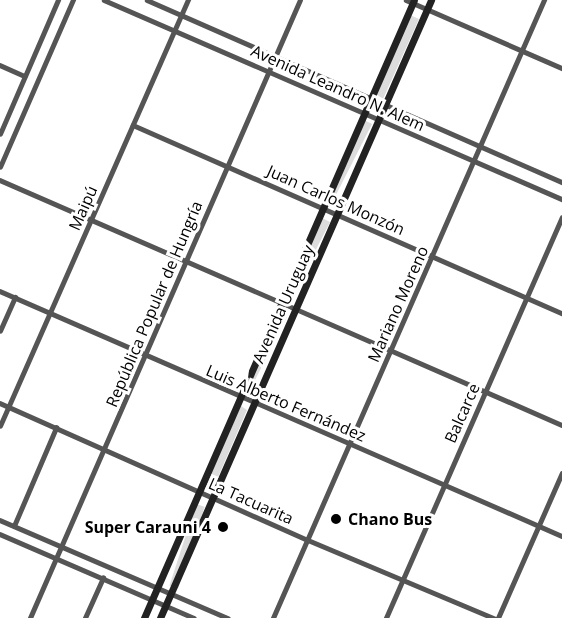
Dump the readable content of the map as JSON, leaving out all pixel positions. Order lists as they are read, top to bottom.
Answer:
{
  "streets": {
    "street": [
      "Avenida Leandro N. Alem",
      "Juan Carlos Monzón",
      "Maipú",
      "República Popular de Hungría",
      "Avenida Uruguay",
      "Mariano Moreno",
      "Luis Alberto Fernández",
      "Balcarce",
      "La Tacuarita"
    ]
  },
  "crossings": [
    ["Avenida Leandro N. Alem", "Maipú"],
    ["Avenida Leandro N. Alem", "República Popular de Hungría"],
    ["Avenida Leandro N. Alem", "Avenida Uruguay"],
    ["Avenida Leandro N. Alem", "Mariano Moreno"],
    ["Juan Carlos Monzón", "Maipú"],
    ["Juan Carlos Monzón", "República Popular de Hungría"],
    ["Juan Carlos Monzón", "Avenida Uruguay"],
    ["Juan Carlos Monzón", "Mariano Moreno"],
    ["Juan Carlos Monzón", "Balcarce"],
    ["Maipú", "Luis Alberto Fernández"],
    ["Maipú", "La Tacuarita"],
    ["República Popular de Hungría", "Luis Alberto Fernández"],
    ["República Popular de Hungría", "La Tacuarita"],
    ["Avenida Uruguay", "Luis Alberto Fernández"],
    ["Avenida Uruguay", "La Tacuarita"],
    ["Mariano Moreno", "Luis Alberto Fernández"],
    ["Mariano Moreno", "La Tacuarita"],
    ["Luis Alberto Fernández", "Balcarce"],
    ["Balcarce", "La Tacuarita"]
  ],
  "places": ["Chano Bus", "Super Carauni 4"]
}
